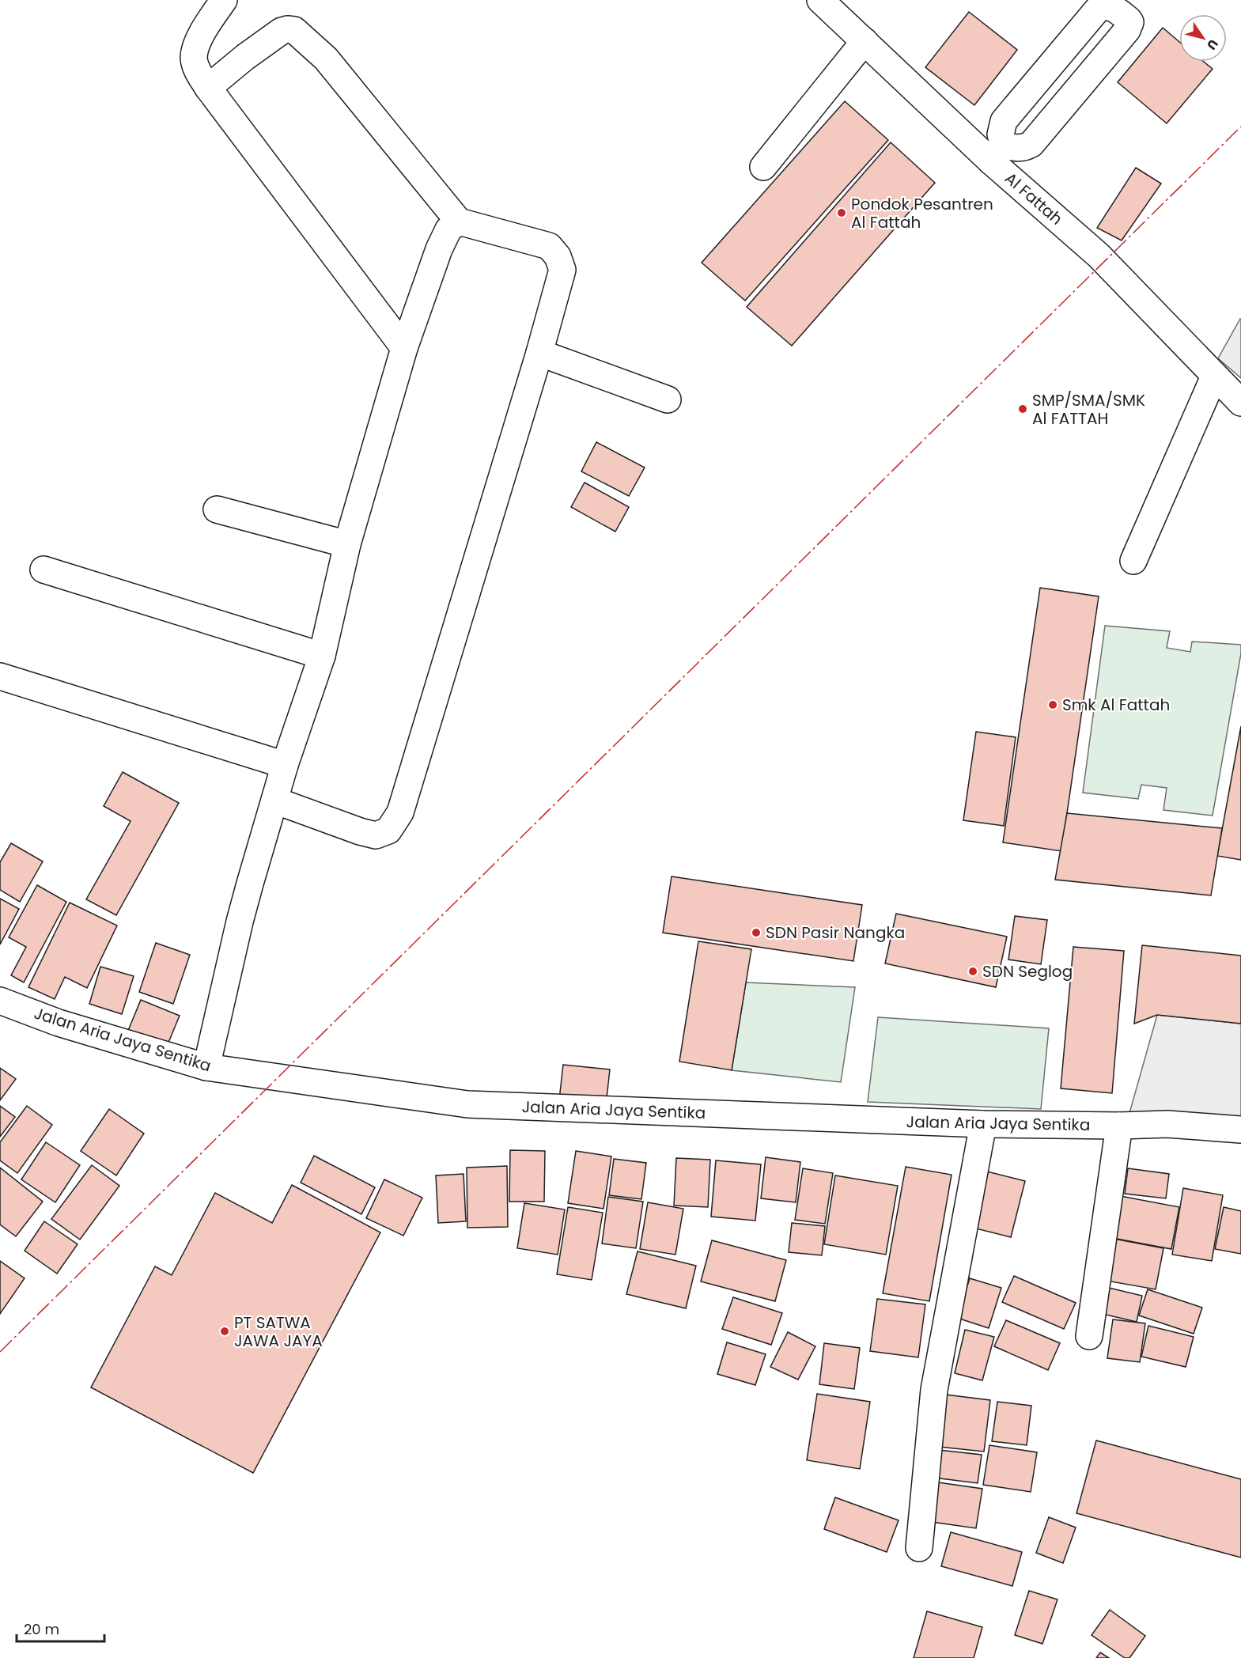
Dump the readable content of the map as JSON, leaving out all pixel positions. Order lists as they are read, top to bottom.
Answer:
{
  "streets": {
    "street": ["Al Fattah", "Jalan Aria Jaya Sentika"]
  },
  "places": [
    "Pondok Pesantren Al Fattah",
    "SMP/SMA/SMK Al FATTAH",
    "Smk Al Fattah",
    "SDN Pasir Nangka",
    "SDN Seglog",
    "PT SATWA JAWA JAYA"
  ],
  "scale_bar": "20 m",
  "north": "bottom right"
}
